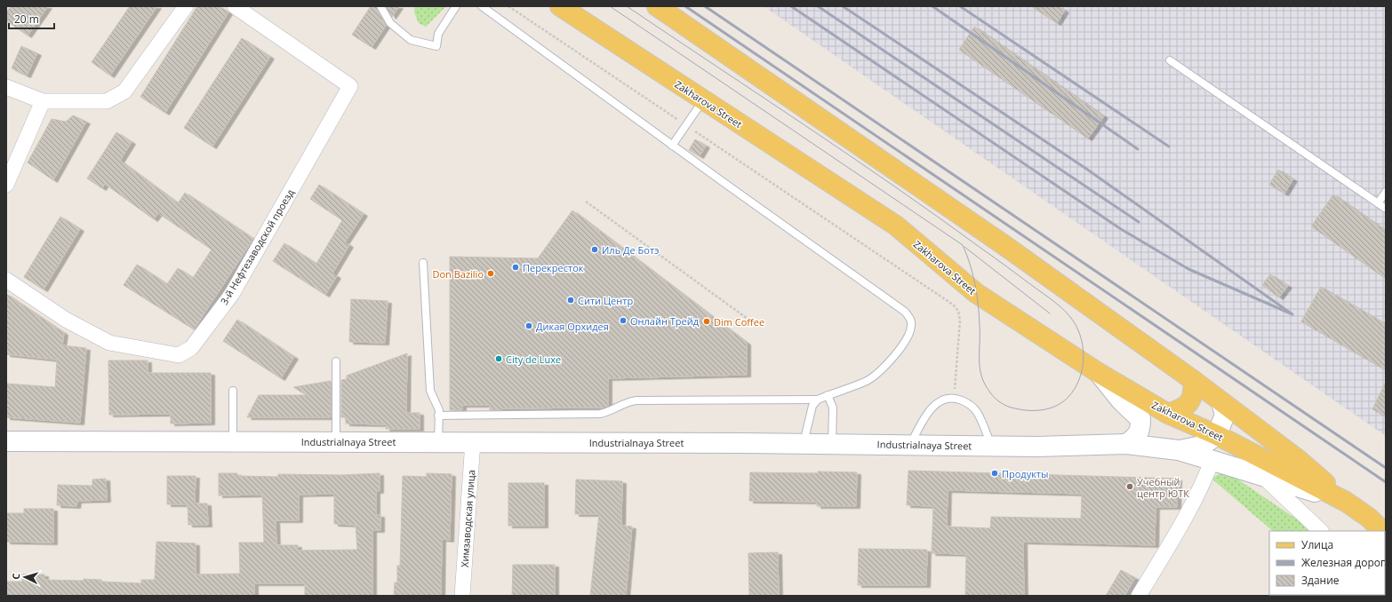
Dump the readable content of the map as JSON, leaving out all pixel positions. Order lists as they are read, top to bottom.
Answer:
{
  "streets": {
    "main road": ["Zakharova Street", "Industrialnaya Street"],
    "street": ["3-й Нефтезаводской проезд", "Химзаводская улица"]
  },
  "crossings": [
    ["Zakharova Street", "Industrialnaya Street"],
    ["Industrialnaya Street", "Химзаводская улица"]
  ],
  "places": [
    "Иль Де Ботэ",
    "Перекресток",
    "Don Bazilio",
    "Сити Центр",
    "Онлайн Трейд",
    "Dim Coffee",
    "Дикая Орхидея",
    "City de Luxe",
    "Продукты",
    "Учебный центр ЮТК"
  ],
  "legend": ["Улица", "Железная дорога", "Здание"],
  "scale_bar": "20 m",
  "north": "left"
}
